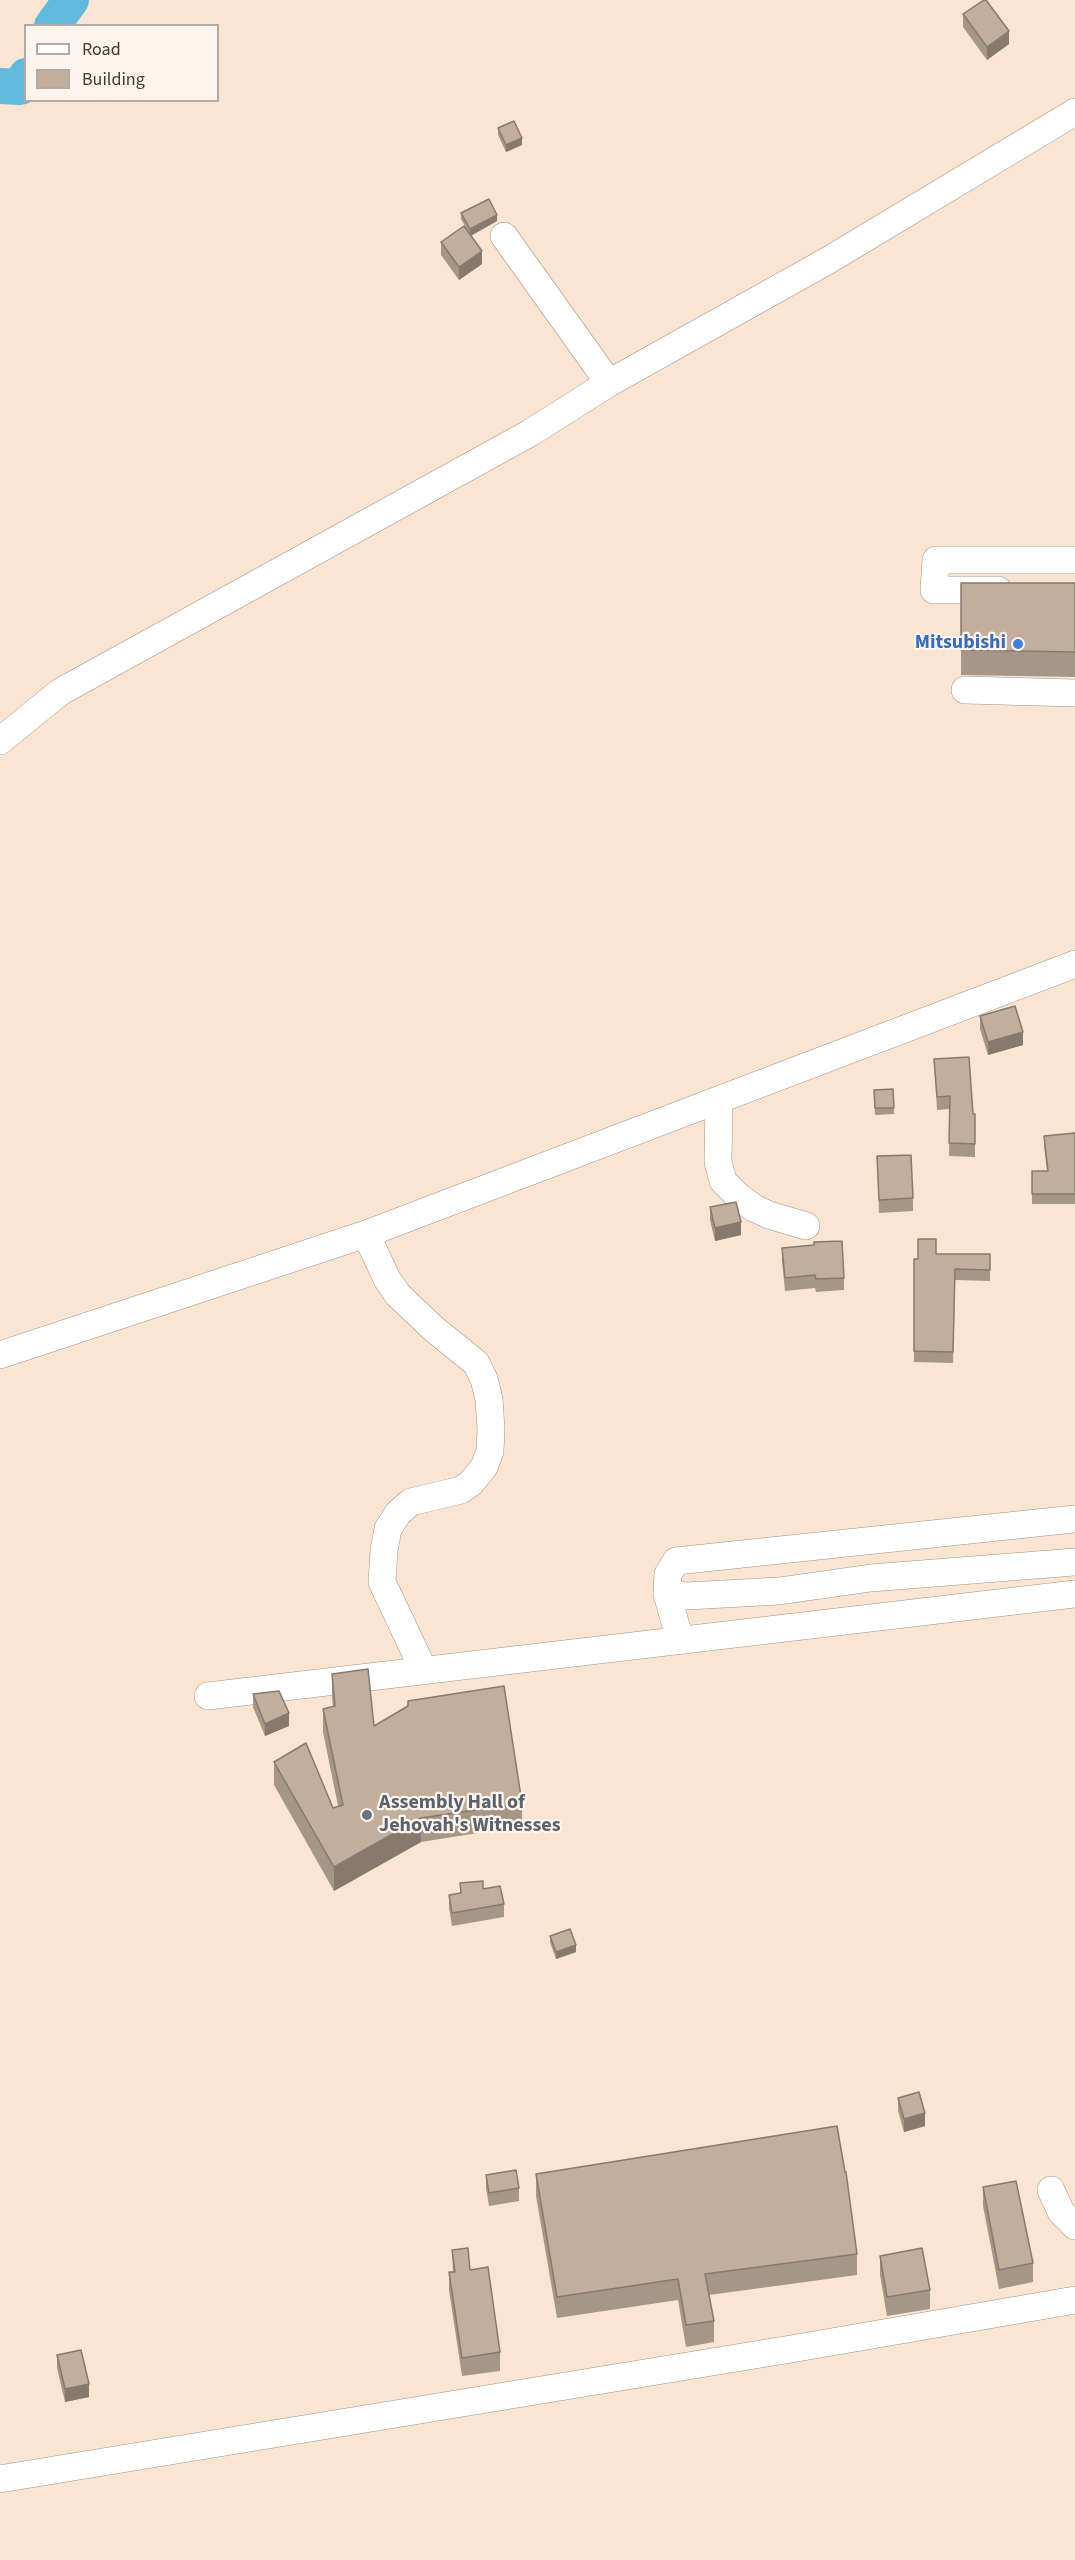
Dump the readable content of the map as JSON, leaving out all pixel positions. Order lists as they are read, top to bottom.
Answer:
{
  "places": ["Mitsubishi", "Assembly Hall of Jehovah's Witnesses"],
  "legend": ["Road", "Building"]
}
